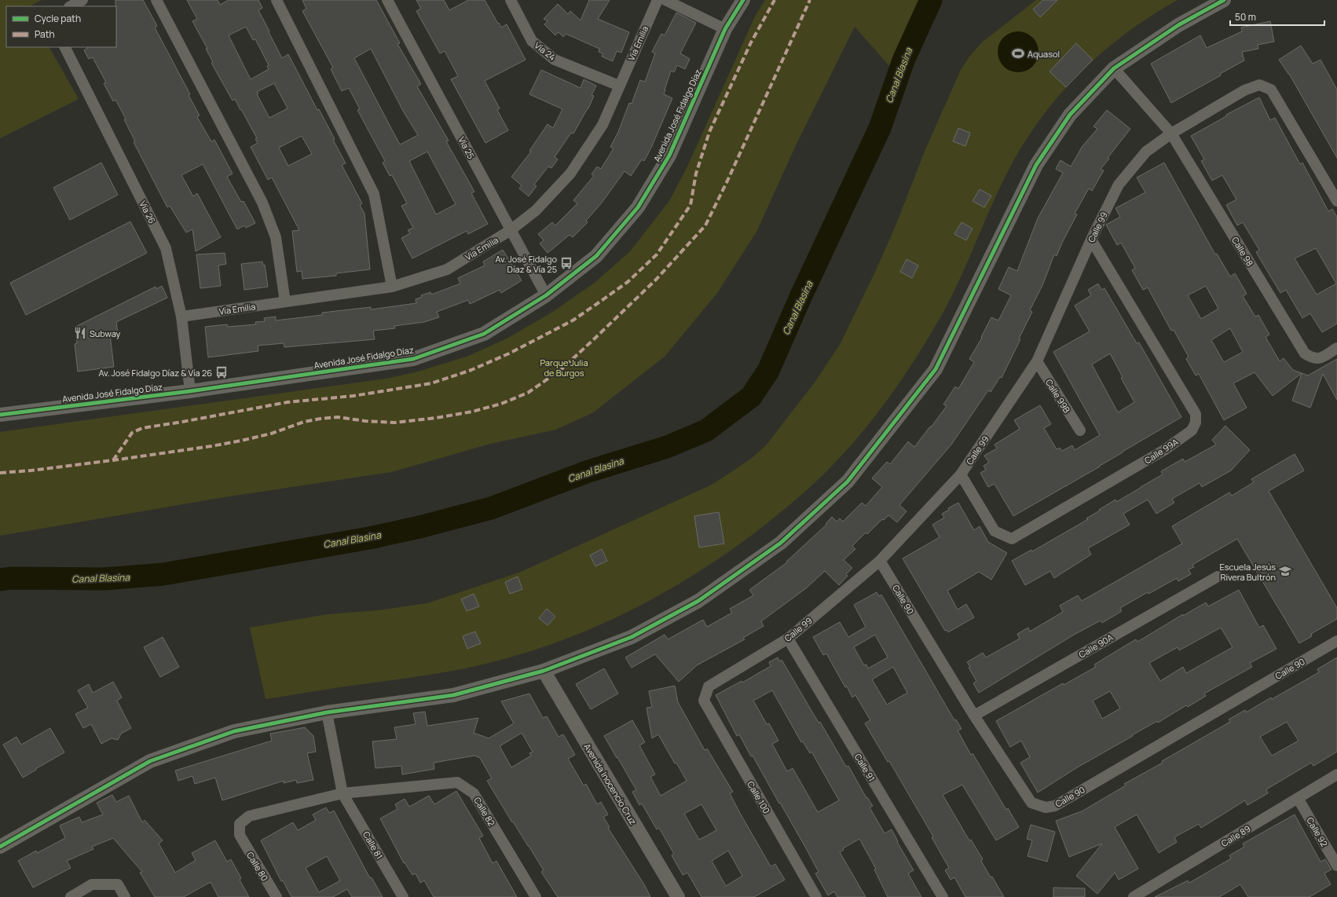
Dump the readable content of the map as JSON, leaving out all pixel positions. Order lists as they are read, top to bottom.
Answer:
{
  "streets": {
    "street": [
      "Vía Emilia",
      "Vía 24",
      "Avenida José Fidalgo Díaz",
      "Vía 25",
      "Vía 26",
      "Calle 99",
      "Calle 98",
      "Calle 99B",
      "Calle 99A",
      "Calle 90",
      "Calle 90A",
      "Calle 91",
      "Avenida Inocencio Cruz",
      "Calle 100",
      "Calle 82",
      "Calle 92",
      "Calle 89",
      "Calle 81",
      "Calle 80"
    ]
  },
  "crossings": [
    ["Vía Emilia", "Vía 24"],
    ["Vía Emilia", "Vía 25"],
    ["Vía Emilia", "Vía 26"],
    ["Avenida José Fidalgo Díaz", "Vía 25"],
    ["Avenida José Fidalgo Díaz", "Vía 26"],
    ["Calle 99", "Calle 98"],
    ["Calle 99", "Calle 99B"],
    ["Calle 99", "Calle 99A"],
    ["Calle 99", "Calle 90"],
    ["Calle 99", "Calle 91"],
    ["Calle 99", "Calle 100"],
    ["Calle 90", "Calle 90A"],
    ["Calle 82", "Calle 81"],
    ["Calle 82", "Calle 80"],
    ["Calle 92", "Calle 89"]
  ],
  "water": ["Canal Blasina"],
  "parks": ["Parque Julia de Burgos"],
  "places": {
    "sports": ["Aquasol"],
    "bus stop": ["Av. José Fidalgo Díaz & Vía 25", "Av. José Fidalgo Díaz & Vía 26"],
    "restaurant": ["Subway"],
    "school or university": ["Escuela Jesús Rivera Bultrón"]
  },
  "legend": ["Cycle path", "Path"],
  "scale_bar": "50 m"
}
